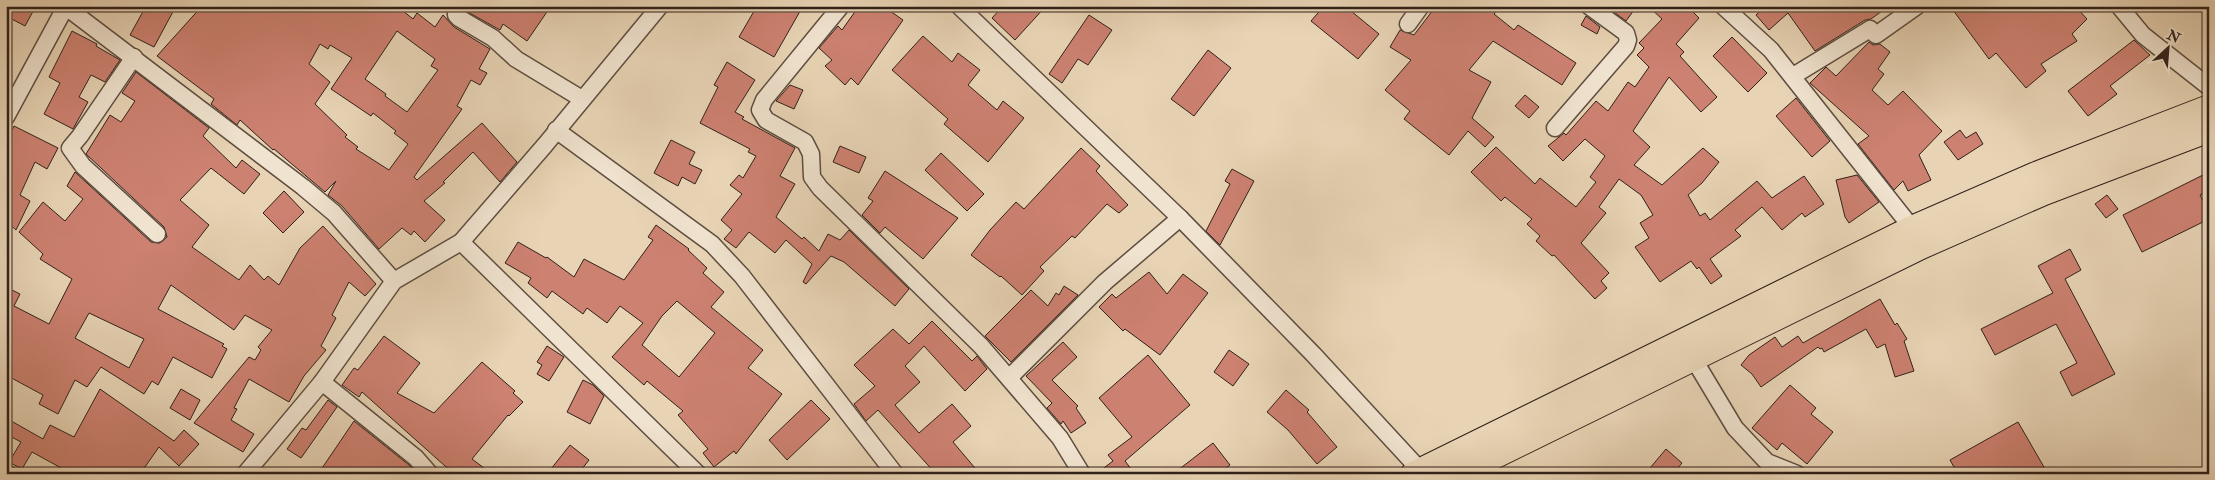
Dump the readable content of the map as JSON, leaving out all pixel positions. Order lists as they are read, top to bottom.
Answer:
{
  "north": "top right"
}
